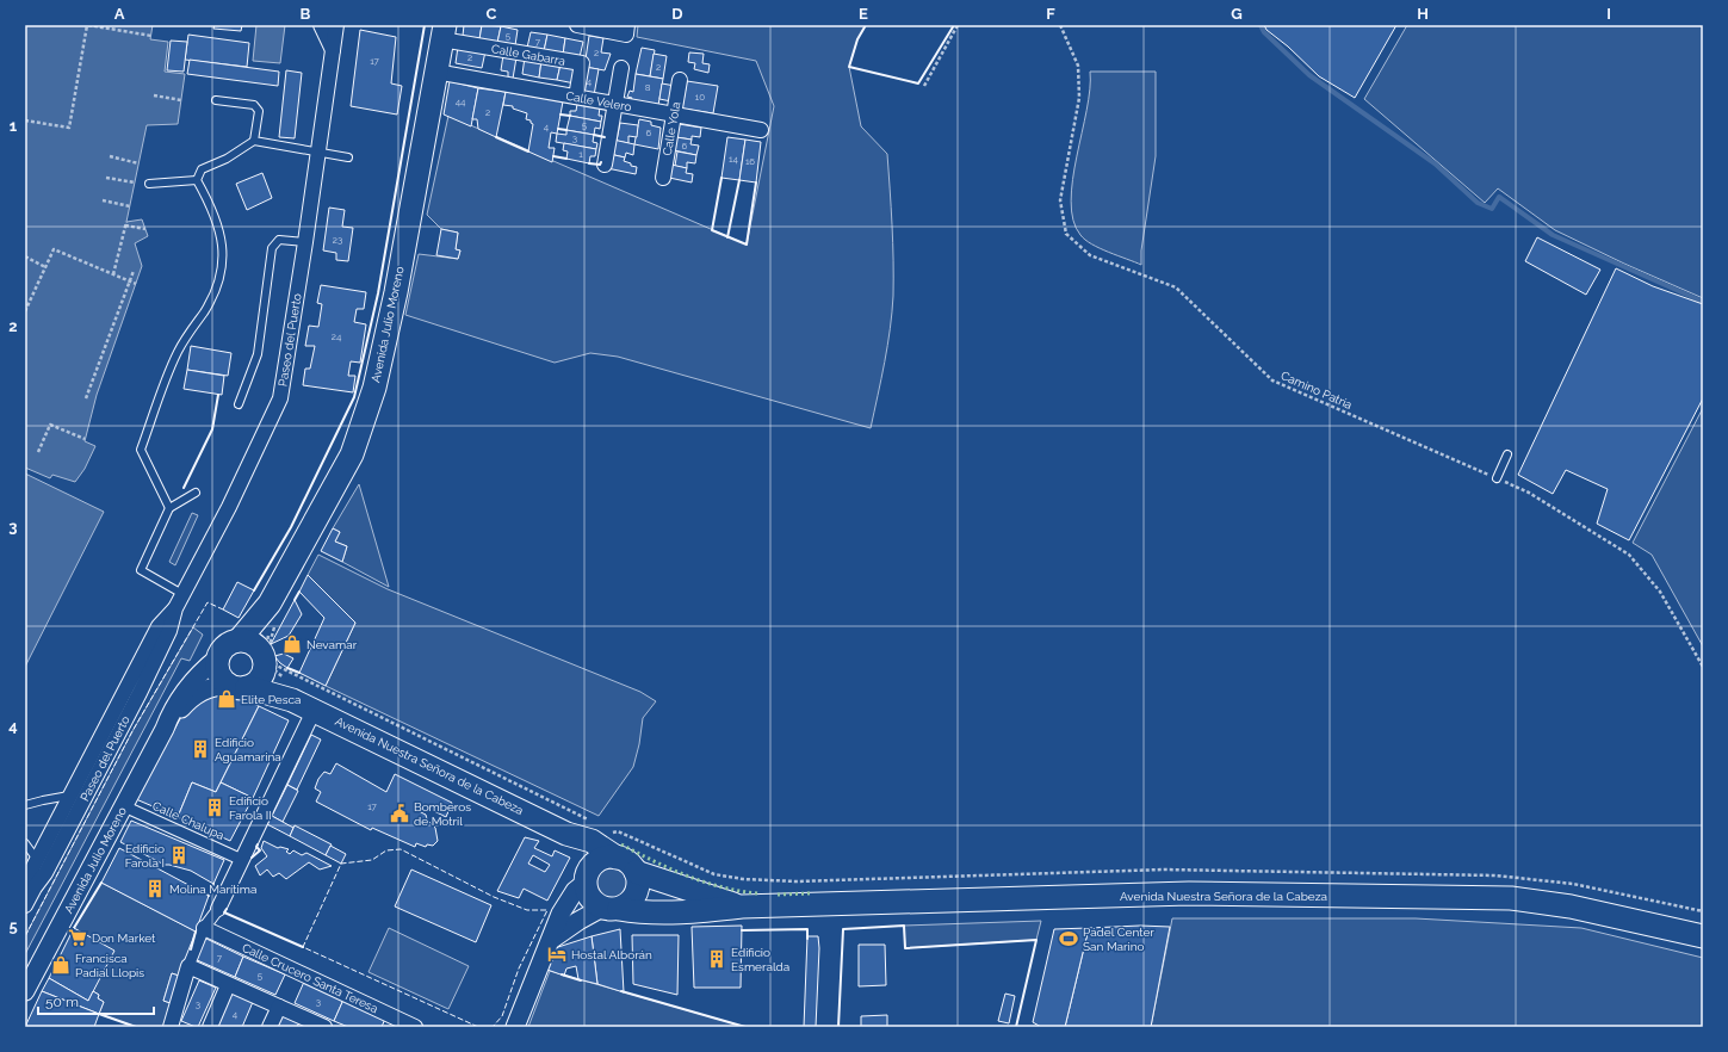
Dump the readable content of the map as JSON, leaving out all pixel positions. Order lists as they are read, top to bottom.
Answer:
{
  "streets": {
    "highway": ["Avenida Julio Moreno", "Avenida Nuestra Señora de la Cabeza"],
    "street": [
      "Calle Gabarra",
      "Calle Velero",
      "Calle Yola",
      "Paseo del Puerto",
      "Calle Chalupa",
      "Calle Crucero Santa Teresa"
    ],
    "path": ["Camino Patria"]
  },
  "crossings": [
    ["Calle Gabarra", "Calle Velero"],
    ["Calle Gabarra", "Avenida Julio Moreno"],
    ["Calle Velero", "Calle Yola"],
    ["Calle Velero", "Avenida Julio Moreno"],
    ["Avenida Julio Moreno", "Avenida Nuestra Señora de la Cabeza"],
    ["Avenida Julio Moreno", "Calle Chalupa"]
  ],
  "places": {
    "shop": ["Nevamar", "Elite Pesca", "Francisca Padial Llopis"],
    "building": [
      "Edificio Aguamarina",
      "Edificio Farola II",
      "Edificio Farola I",
      "Molina Marítima",
      "Edificio Esmeralda"
    ],
    "public building": ["Bomberos de Motril"],
    "supermarket": ["Don Market"],
    "sports": ["Pádel Center San Marino"],
    "hotel": ["Hostal Alborán"]
  },
  "house_numbers": [
    "5",
    "7",
    "2",
    "2",
    "17",
    "2",
    "4",
    "8",
    "10",
    "44",
    "2",
    "5",
    "4",
    "6",
    "3",
    "6",
    "1",
    "14",
    "16",
    "23",
    "24",
    "17",
    "7",
    "5",
    "3",
    "3",
    "4"
  ],
  "scale_bar": "50 m",
  "grid": {
    "columns": [
      "A",
      "B",
      "C",
      "D",
      "E",
      "F",
      "G",
      "H",
      "I"
    ],
    "rows": [
      "1",
      "2",
      "3",
      "4",
      "5"
    ]
  }
}
